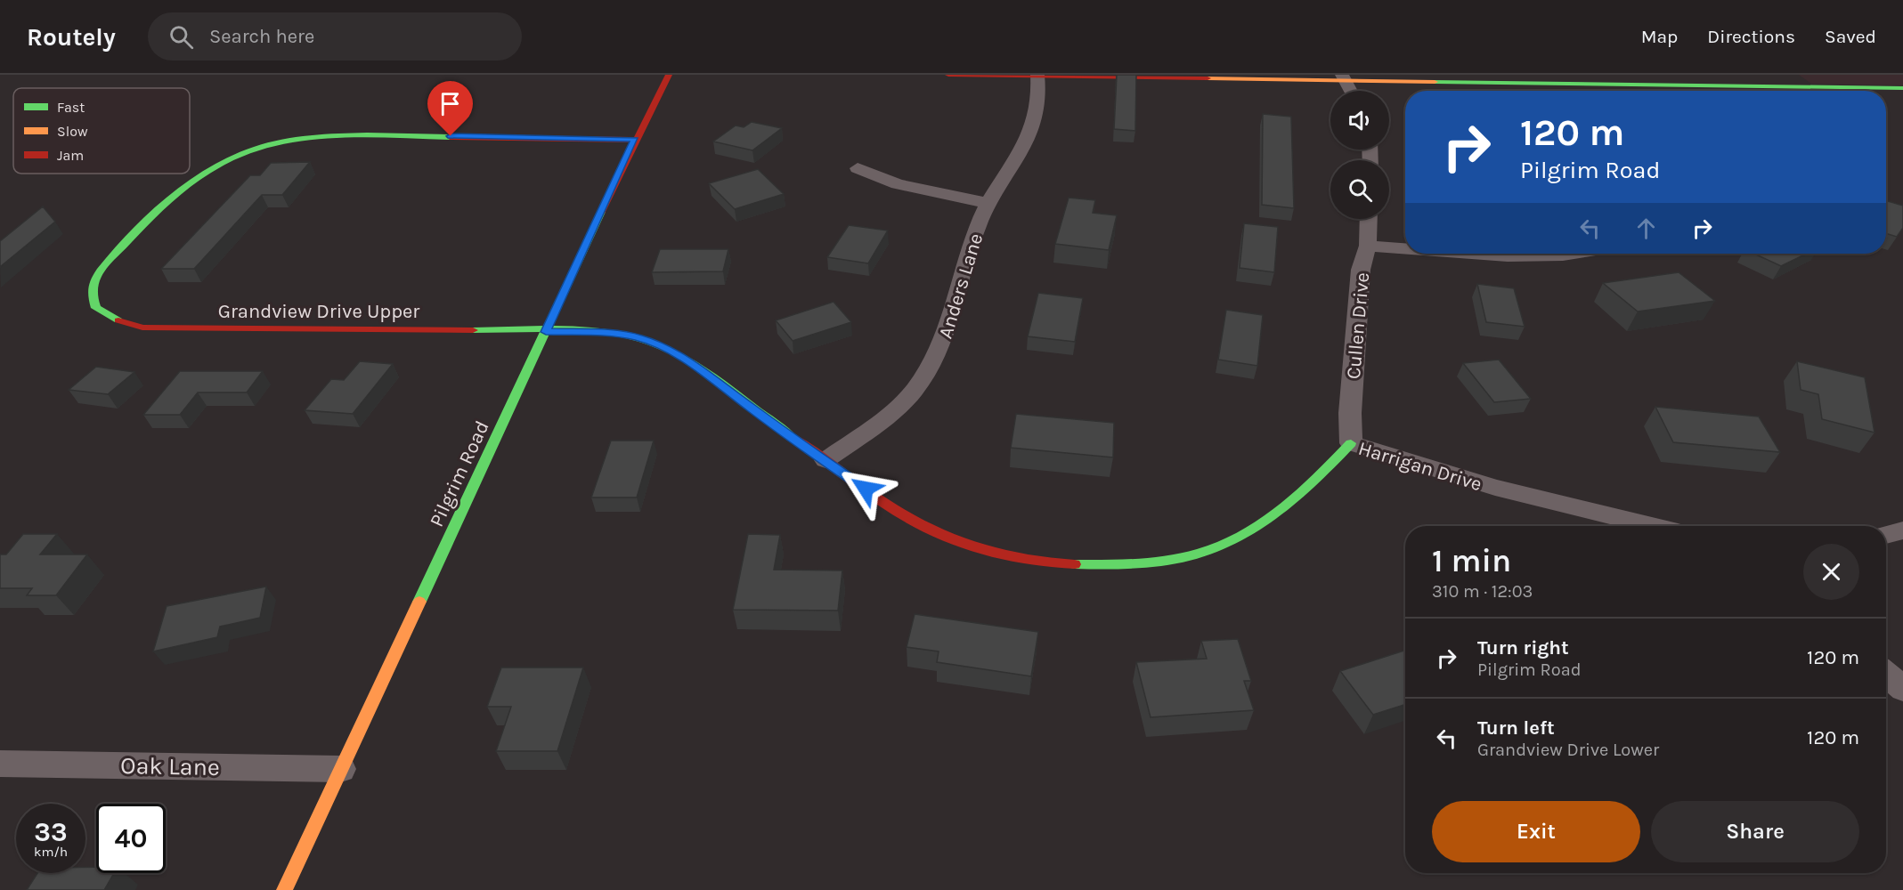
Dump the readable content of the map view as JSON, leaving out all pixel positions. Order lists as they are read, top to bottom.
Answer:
{
  "streets": {
    "street": [
      "Anders Lane",
      "Grandview Drive Upper",
      "Cullen Drive",
      "Harrigan Drive",
      "Pilgrim Road",
      "Oak Lane"
    ]
  },
  "crossings": [
    ["Anders Lane", "Grandview Drive Upper"],
    ["Anders Lane", "Harrigan Drive"],
    ["Grandview Drive Upper", "Harrigan Drive"],
    ["Grandview Drive Upper", "Pilgrim Road"],
    ["Cullen Drive", "Harrigan Drive"],
    ["Pilgrim Road", "Oak Lane"]
  ],
  "legend": ["Fast", "Slow", "Jam"],
  "page": {
    "header": "Routely",
    "search": "Search here",
    "nav": ["Map", "Directions", "Saved"],
    "turn": ["120 m", "Pilgrim Road"],
    "heading": ["1 min", "310 m · 12:03"],
    "list": [
      {
        "name": "Turn right",
        "note": "Pilgrim Road",
        "value": "120 m"
      },
      {
        "name": "Turn left",
        "note": "Grandview Drive Lower",
        "value": "120 m"
      }
    ],
    "buttons": ["Exit", "Share"],
    "speed": "33 km/h",
    "limit": "40"
  }
}
